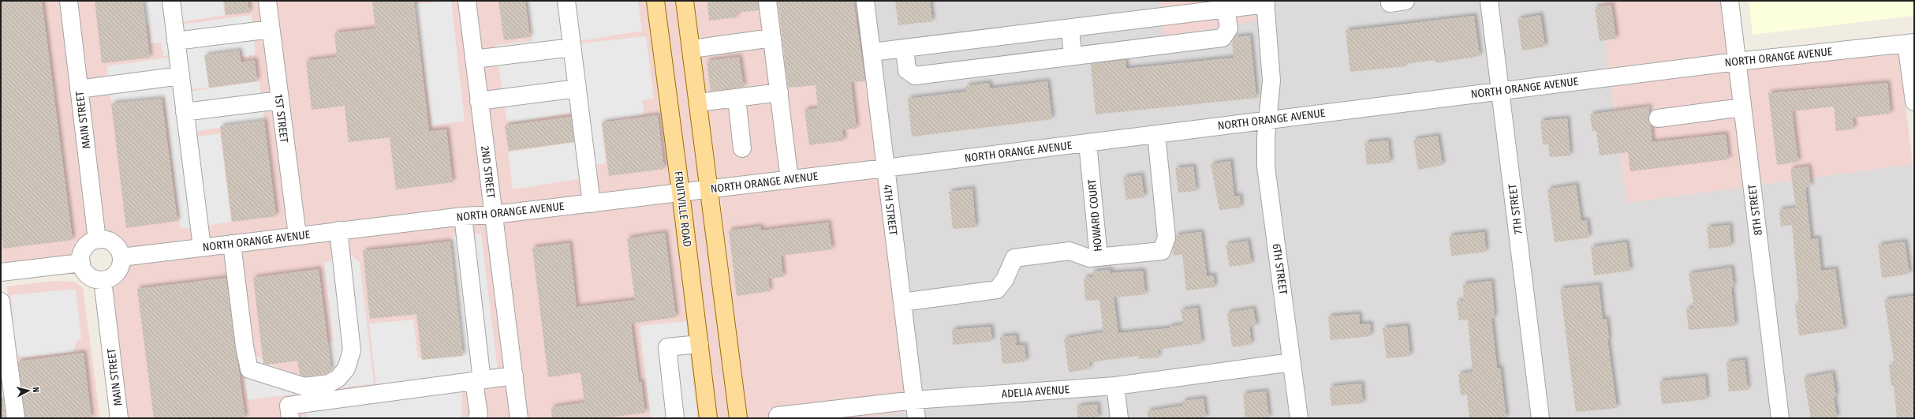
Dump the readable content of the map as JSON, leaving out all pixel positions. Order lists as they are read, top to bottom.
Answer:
{
  "streets": {
    "main road": ["FRUITVILLE ROAD"],
    "street": [
      "NORTH ORANGE AVENUE",
      "1ST STREET",
      "MAIN STREET",
      "2ND STREET",
      "7TH STREET",
      "4TH STREET",
      "8TH STREET",
      "HOWARD COURT",
      "6TH STREET",
      "ADELIA AVENUE"
    ]
  },
  "crossings": [
    ["NORTH ORANGE AVENUE", "1ST STREET"],
    ["NORTH ORANGE AVENUE", "MAIN STREET"],
    ["NORTH ORANGE AVENUE", "2ND STREET"],
    ["NORTH ORANGE AVENUE", "FRUITVILLE ROAD"],
    ["NORTH ORANGE AVENUE", "7TH STREET"],
    ["NORTH ORANGE AVENUE", "4TH STREET"],
    ["NORTH ORANGE AVENUE", "8TH STREET"],
    ["NORTH ORANGE AVENUE", "HOWARD COURT"],
    ["NORTH ORANGE AVENUE", "6TH STREET"],
    ["4TH STREET", "ADELIA AVENUE"],
    ["6TH STREET", "ADELIA AVENUE"]
  ],
  "north": "right"
}
